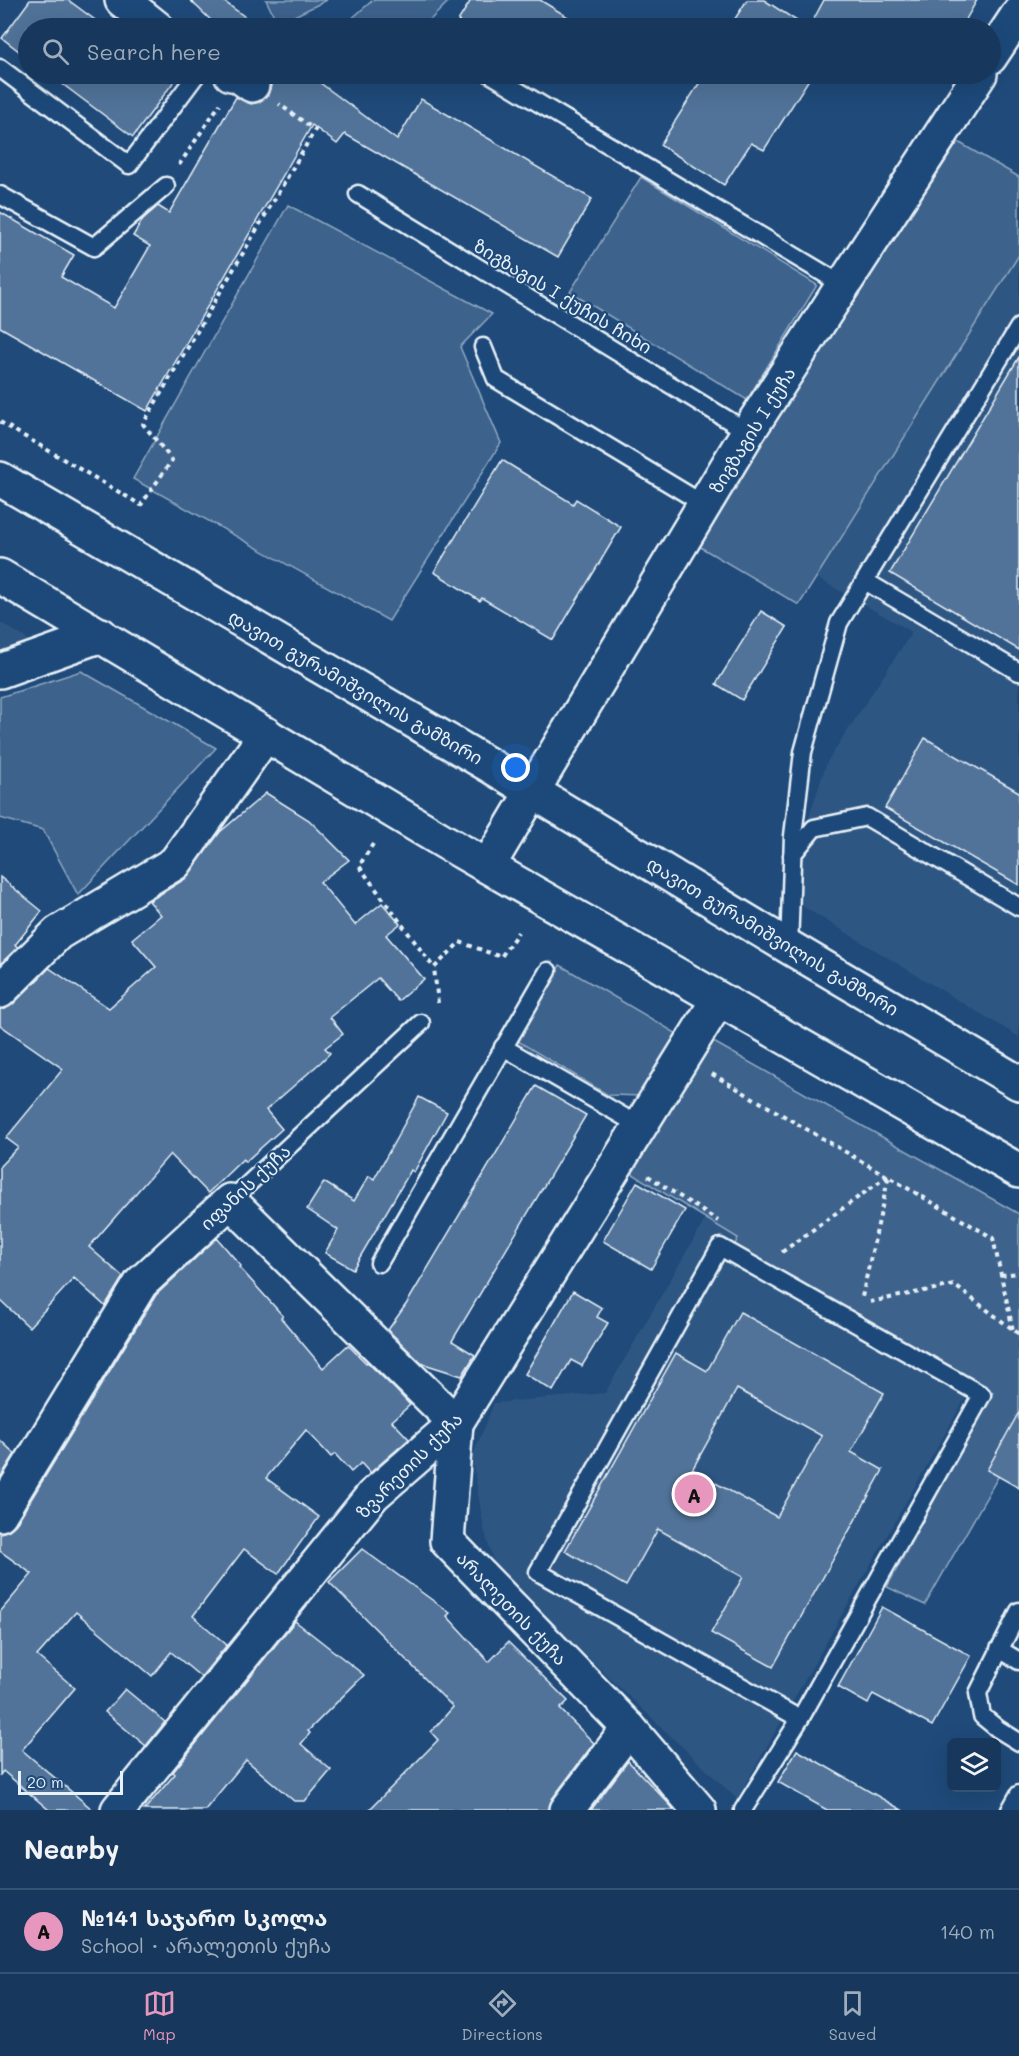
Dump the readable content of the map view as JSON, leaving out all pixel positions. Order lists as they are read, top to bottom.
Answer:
{
  "streets": {
    "street": [
      "ზიგზაგის I ქუჩა",
      "დავით გურამიშვილის გამზირი",
      "იფანის ქუჩა",
      "ზვარეთის ქუჩა",
      "არალეთის ქუჩა"
    ],
    "lane": ["ზიგზაგის I ქუჩის ჩიხი"]
  },
  "crossings": [
    ["ზიგზაგის I ქუჩის ჩიხი", "ზიგზაგის I ქუჩა"],
    ["ზიგზაგის I ქუჩა", "დავით გურამიშვილის გამზირი"],
    ["ზვარეთის ქუჩა", "არალეთის ქუჩა"]
  ],
  "scale_bar": "20 m",
  "page": {
    "search": "Search here",
    "pins": "A",
    "scale": "20 m",
    "heading": "Nearby",
    "list": [
      {
        "mark": "A",
        "name": "№141 საჯარო სკოლა",
        "note": "School · არალეთის ქუჩა",
        "value": "140 m"
      }
    ],
    "nav": ["Map", "Directions", "Saved"]
  }
}
